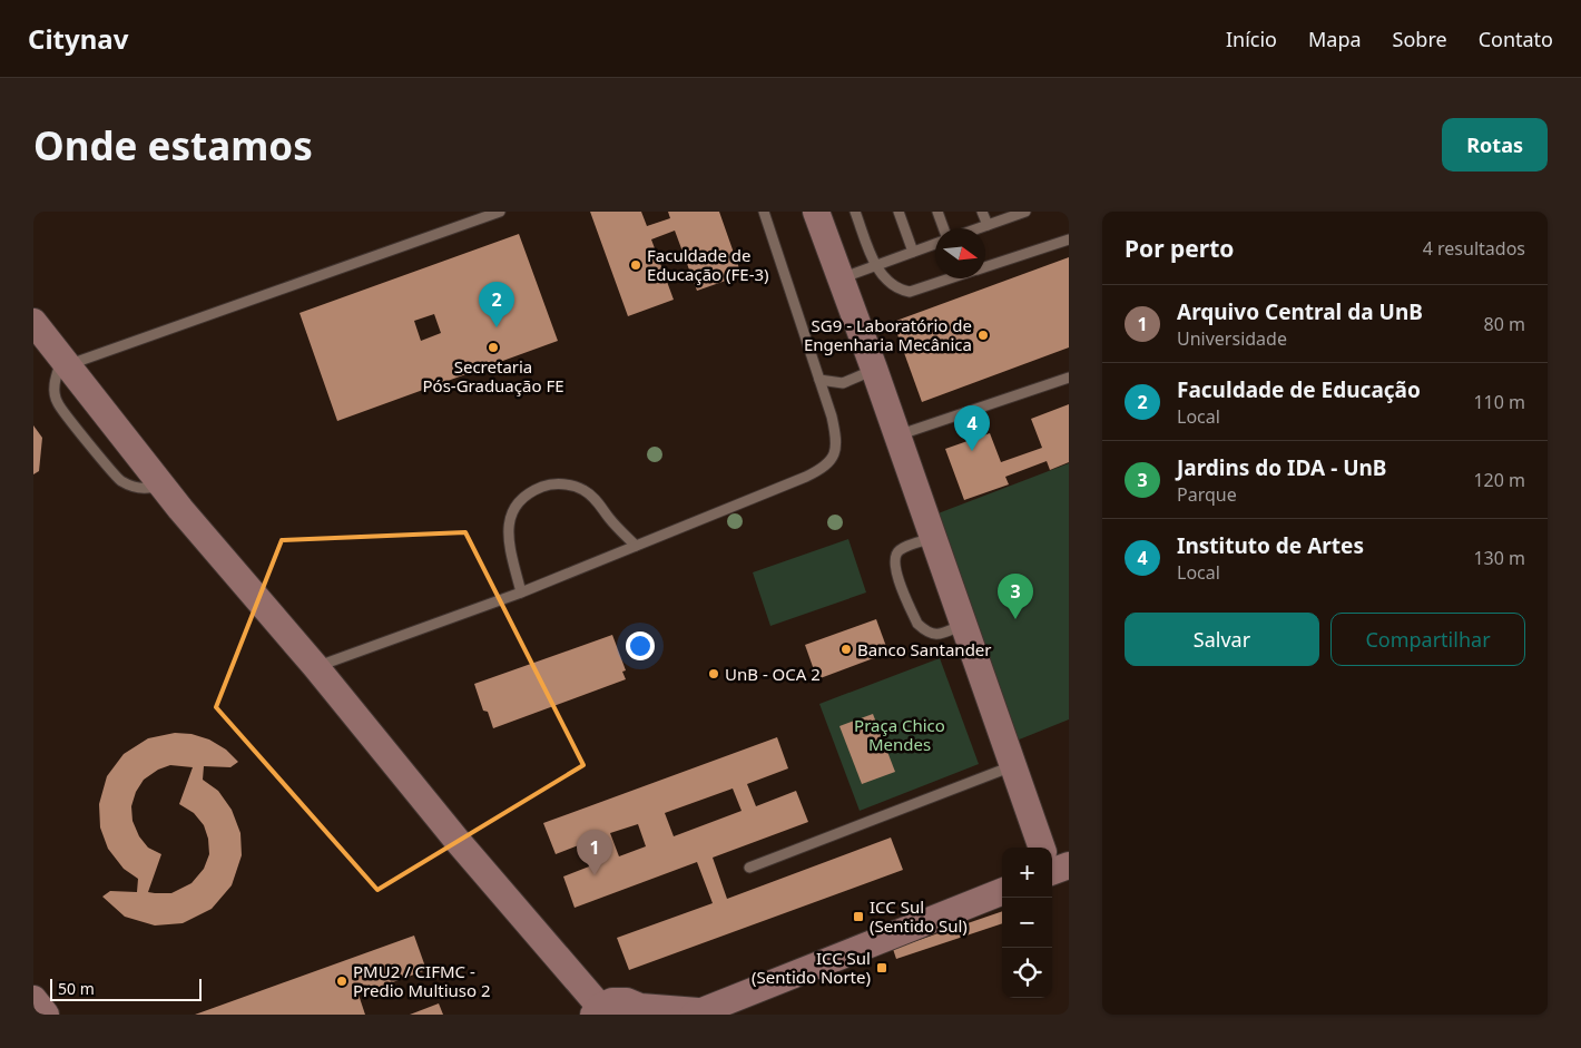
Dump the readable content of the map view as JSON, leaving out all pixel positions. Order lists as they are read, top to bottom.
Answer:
{
  "parks": ["Praça Chico Mendes"],
  "places": {
    "other": [
      "Faculdade de Educação (FE-3)",
      "SG9 - Laboratório de Engenharia Mecânica",
      "Secretaria Pós-Graduação FE",
      "Banco Santander",
      "UnB - OCA 2",
      "PMU2 / CIFMC - Predio Multiuso 2"
    ],
    "transit": ["ICC Sul (Sentido Sul)", "ICC Sul (Sentido Norte)"]
  },
  "scale_bar": "50 m",
  "north": "right",
  "page": {
    "header": "Citynav",
    "nav": [
      "Início",
      "Mapa",
      "Sobre",
      "Contato"
    ],
    "buttons": [
      "Rotas",
      ["Salvar", "Compartilhar"]
    ],
    "title": "Onde estamos",
    "heading": ["Por perto", "4 resultados"],
    "pins": [
      "2",
      "4",
      "3",
      "1"
    ],
    "list": [
      {
        "mark": "1",
        "name": "Arquivo Central da UnB",
        "note": "Universidade",
        "value": "80 m"
      },
      {
        "mark": "2",
        "name": "Faculdade de Educação",
        "note": "Local",
        "value": "110 m"
      },
      {
        "mark": "3",
        "name": "Jardins do IDA - UnB",
        "note": "Parque",
        "value": "120 m"
      },
      {
        "mark": "4",
        "name": "Instituto de Artes",
        "note": "Local",
        "value": "130 m"
      }
    ],
    "map_buttons": ["+", "−"],
    "scale": "50 m"
  }
}
